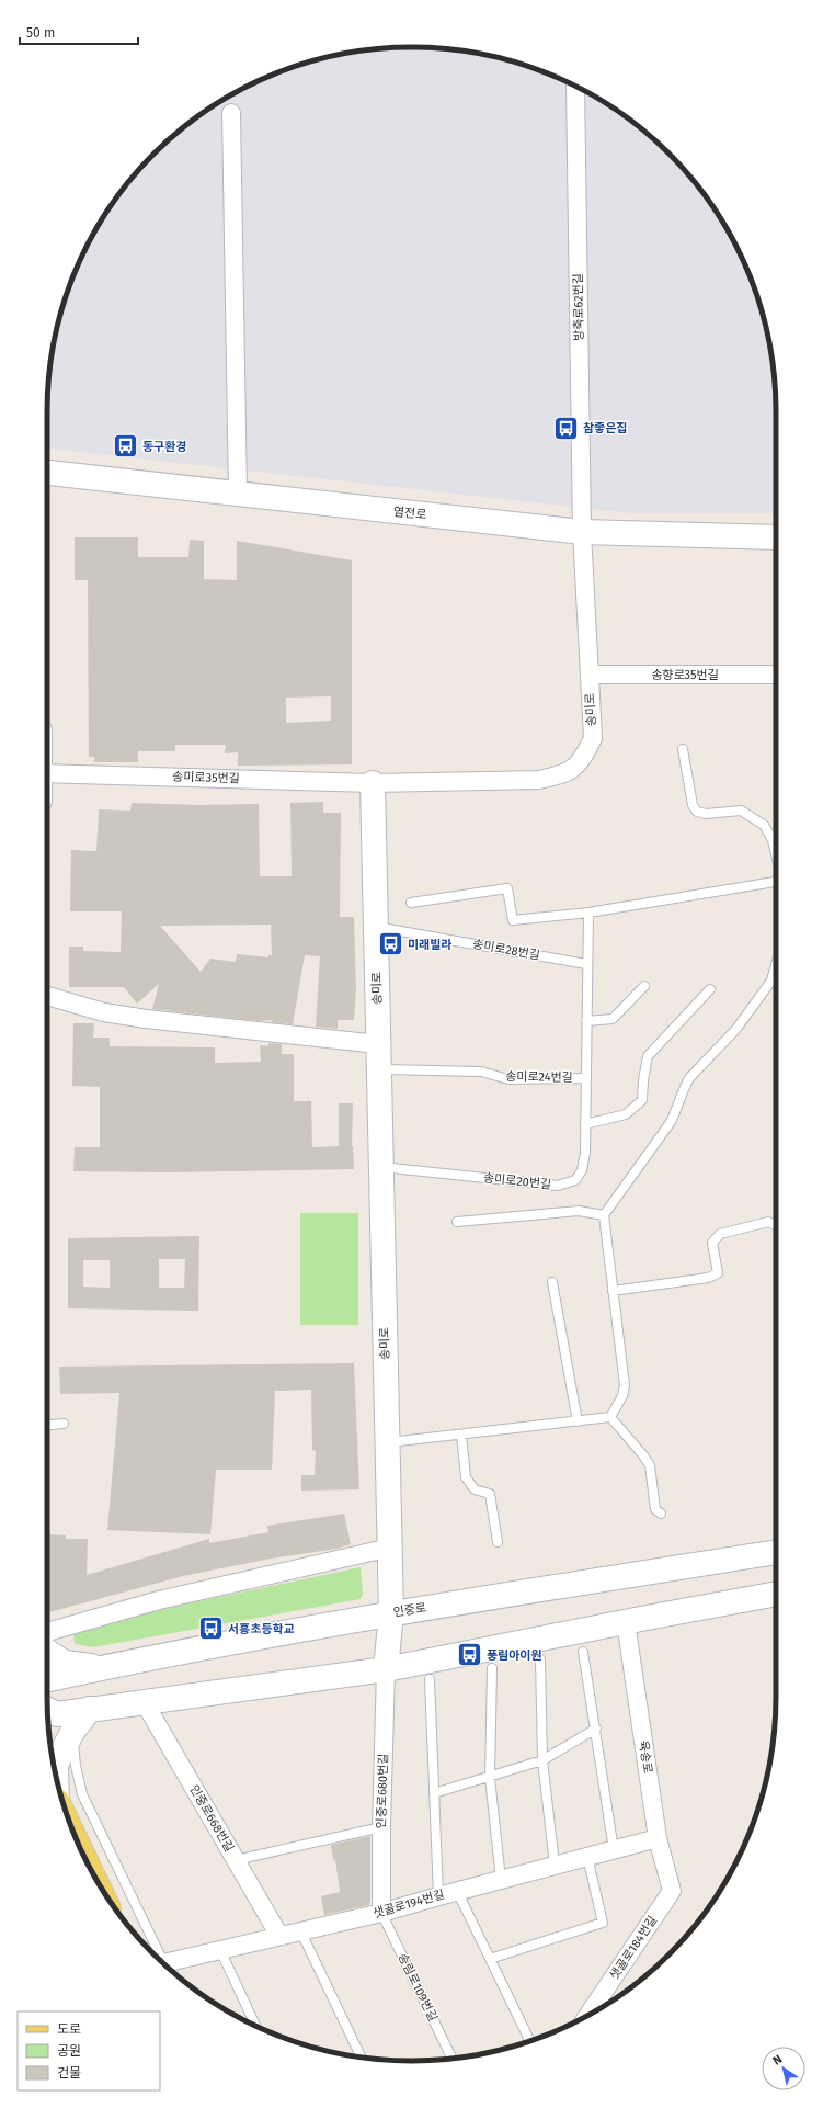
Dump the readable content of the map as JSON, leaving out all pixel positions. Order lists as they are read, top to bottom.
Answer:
{
  "streets": {
    "street": [
      "방축로62번길",
      "염전로",
      "송향로35번길",
      "송미로",
      "송미로35번길",
      "인중로",
      "육송로",
      "인중로680번길",
      "인중로668번길",
      "샛골로194번길",
      "샛골로184번길"
    ],
    "lane": [
      "송미로28번길",
      "송미로24번길",
      "송미로20번길",
      "송림로109번길"
    ]
  },
  "crossings": [
    ["방축로62번길", "염전로"],
    ["방축로62번길", "송미로"],
    ["염전로", "송미로"],
    ["송향로35번길", "송미로"],
    ["송미로", "송미로35번길"],
    ["송미로", "송미로28번길"],
    ["송미로", "송미로24번길"],
    ["송미로", "송미로20번길"],
    ["송미로", "인중로"],
    ["송미로", "인중로680번길"],
    ["송미로28번길", "송미로24번길"],
    ["송미로24번길", "송미로20번길"],
    ["육송로", "샛골로194번길"],
    ["육송로", "샛골로184번길"],
    ["인중로680번길", "샛골로194번길"],
    ["인중로680번길", "송림로109번길"],
    ["인중로668번길", "샛골로194번길"],
    ["샛골로194번길", "송림로109번길"]
  ],
  "places": {
    "bus stop": [
      "참좋은집",
      "동구환경",
      "미래빌라",
      "서흥초등학교",
      "풍림아이원"
    ]
  },
  "legend": ["도로", "공원", "건물"],
  "scale_bar": "50 m",
  "north": "top left"
}
